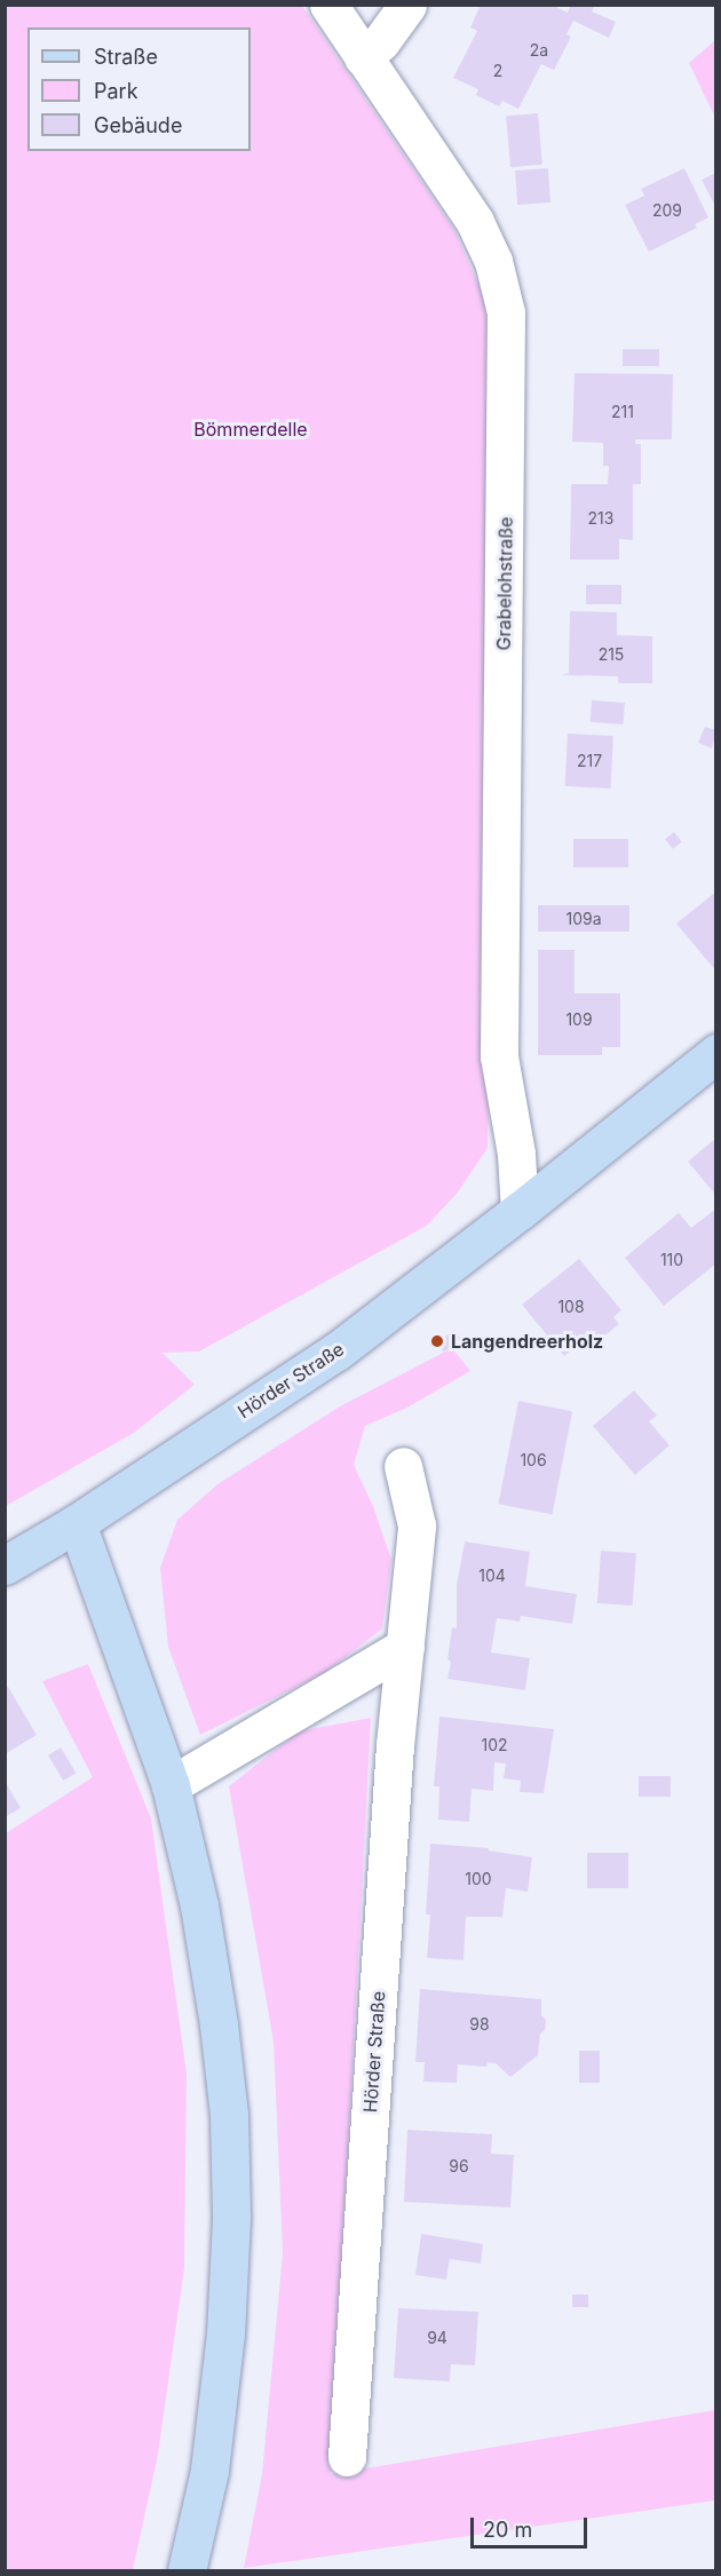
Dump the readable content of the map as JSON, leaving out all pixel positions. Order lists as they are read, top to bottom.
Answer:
{
  "streets": {
    "main road": ["Hörder Straße"],
    "street": ["Grabelohstraße"]
  },
  "crossings": [
    ["Grabelohstraße", "Hörder Straße"]
  ],
  "parks": ["Bömmerdelle"],
  "places": ["Langendreerholz"],
  "house_numbers": [
    "2a",
    "2",
    "209",
    "211",
    "213",
    "215",
    "217",
    "109a",
    "109",
    "110",
    "108",
    "106",
    "104",
    "102",
    "100",
    "98",
    "96",
    "94"
  ],
  "legend": ["Straße", "Park", "Gebäude"],
  "scale_bar": "20 m"
}
